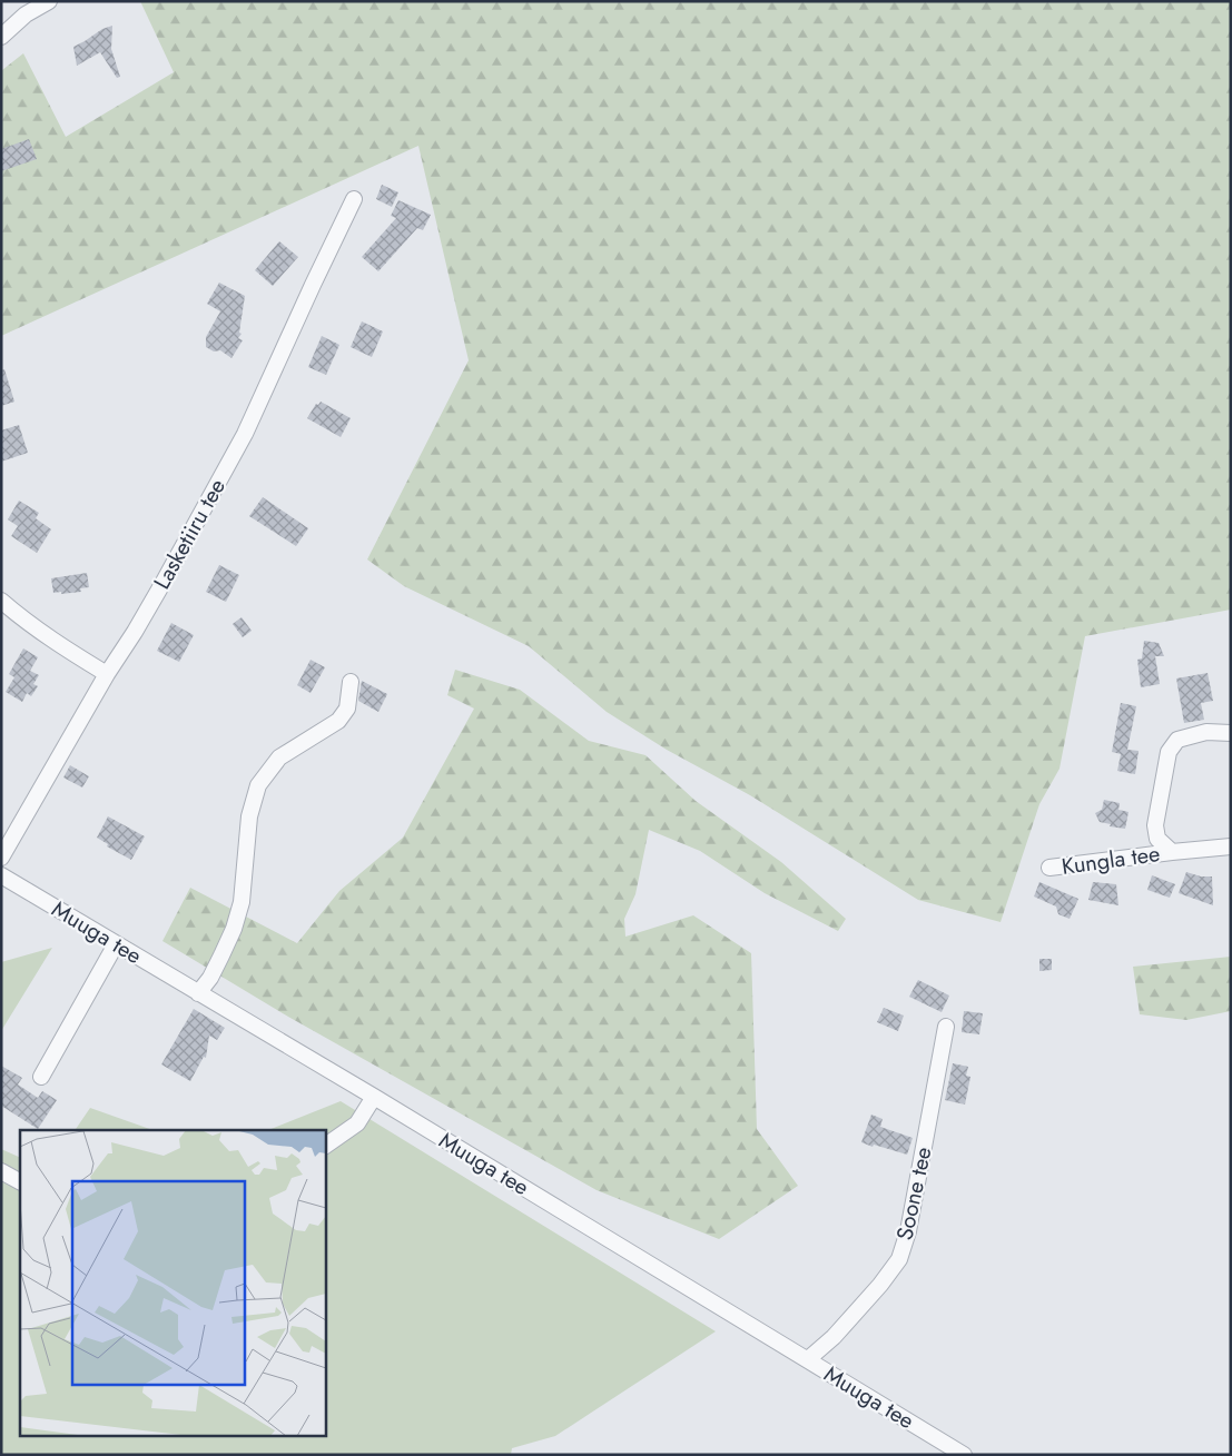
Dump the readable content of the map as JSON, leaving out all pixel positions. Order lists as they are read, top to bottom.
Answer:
{
  "streets": {
    "street": [
      "Lasketiiru tee",
      "Kungla tee",
      "Muuga tee",
      "Soone tee"
    ]
  },
  "crossings": [
    ["Muuga tee", "Soone tee"]
  ]
}
